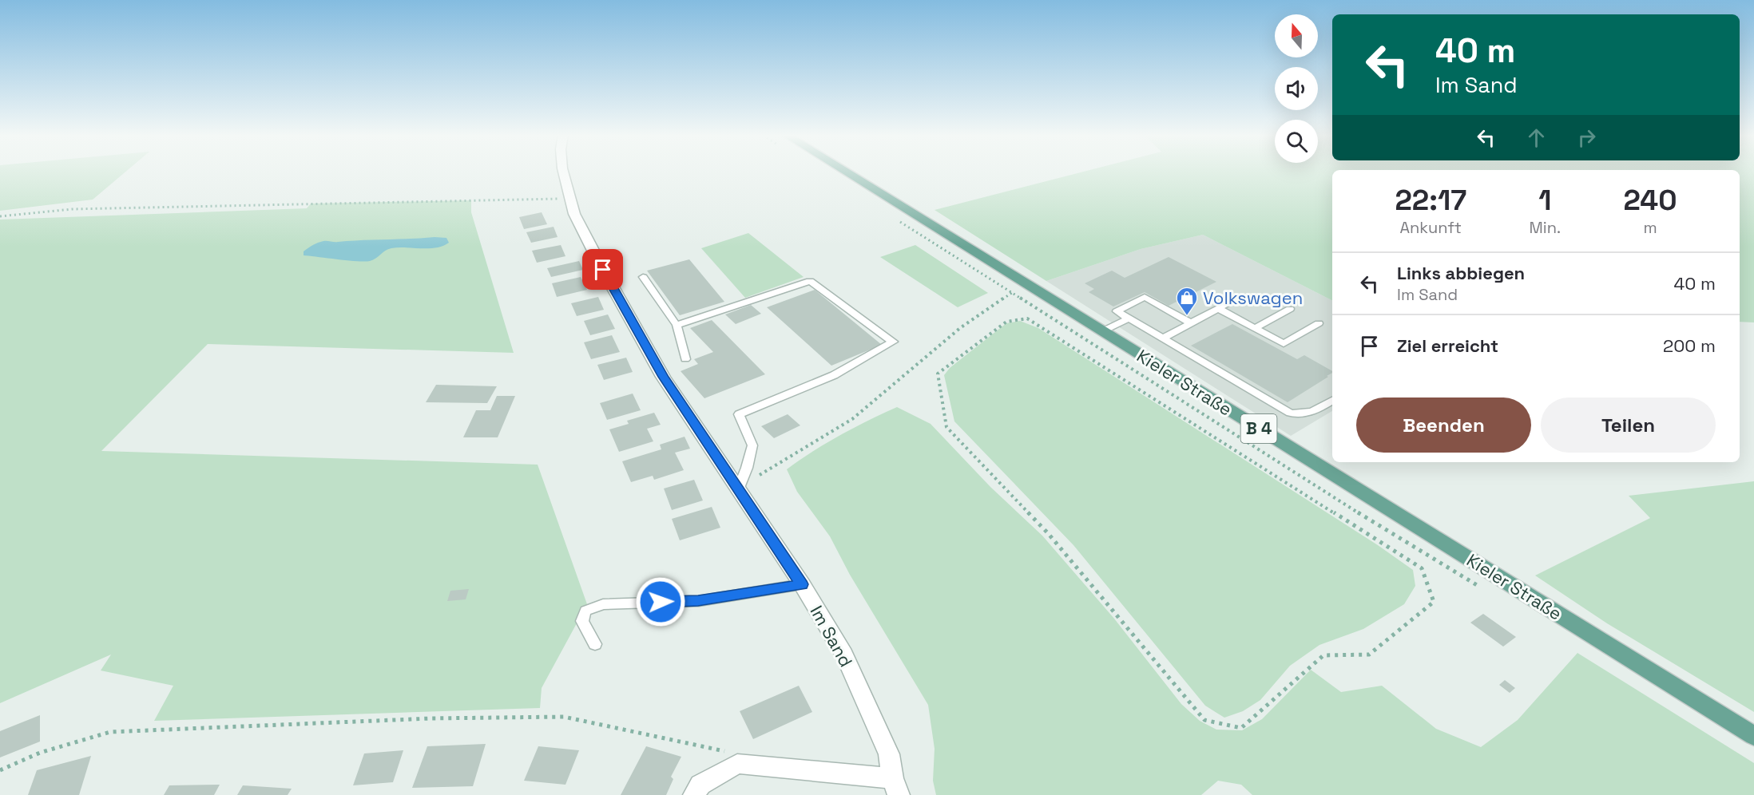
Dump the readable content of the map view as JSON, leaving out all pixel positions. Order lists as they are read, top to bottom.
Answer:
{
  "streets": {
    "main road": ["Kieler Straße", "B 4"],
    "street": ["Im Sand"]
  },
  "places": {
    "shop": ["Volkswagen"]
  },
  "north": "top",
  "page": {
    "turn": ["40 m", "Im Sand"],
    "eta": [
      "22:17",
      "Ankunft",
      "1",
      "Min.",
      "240",
      "m"
    ],
    "list": [
      {
        "name": "Links abbiegen",
        "note": "Im Sand",
        "value": "40 m"
      },
      {
        "name": "Ziel erreicht",
        "value": "200 m"
      }
    ],
    "buttons": ["Beenden", "Teilen"]
  }
}
